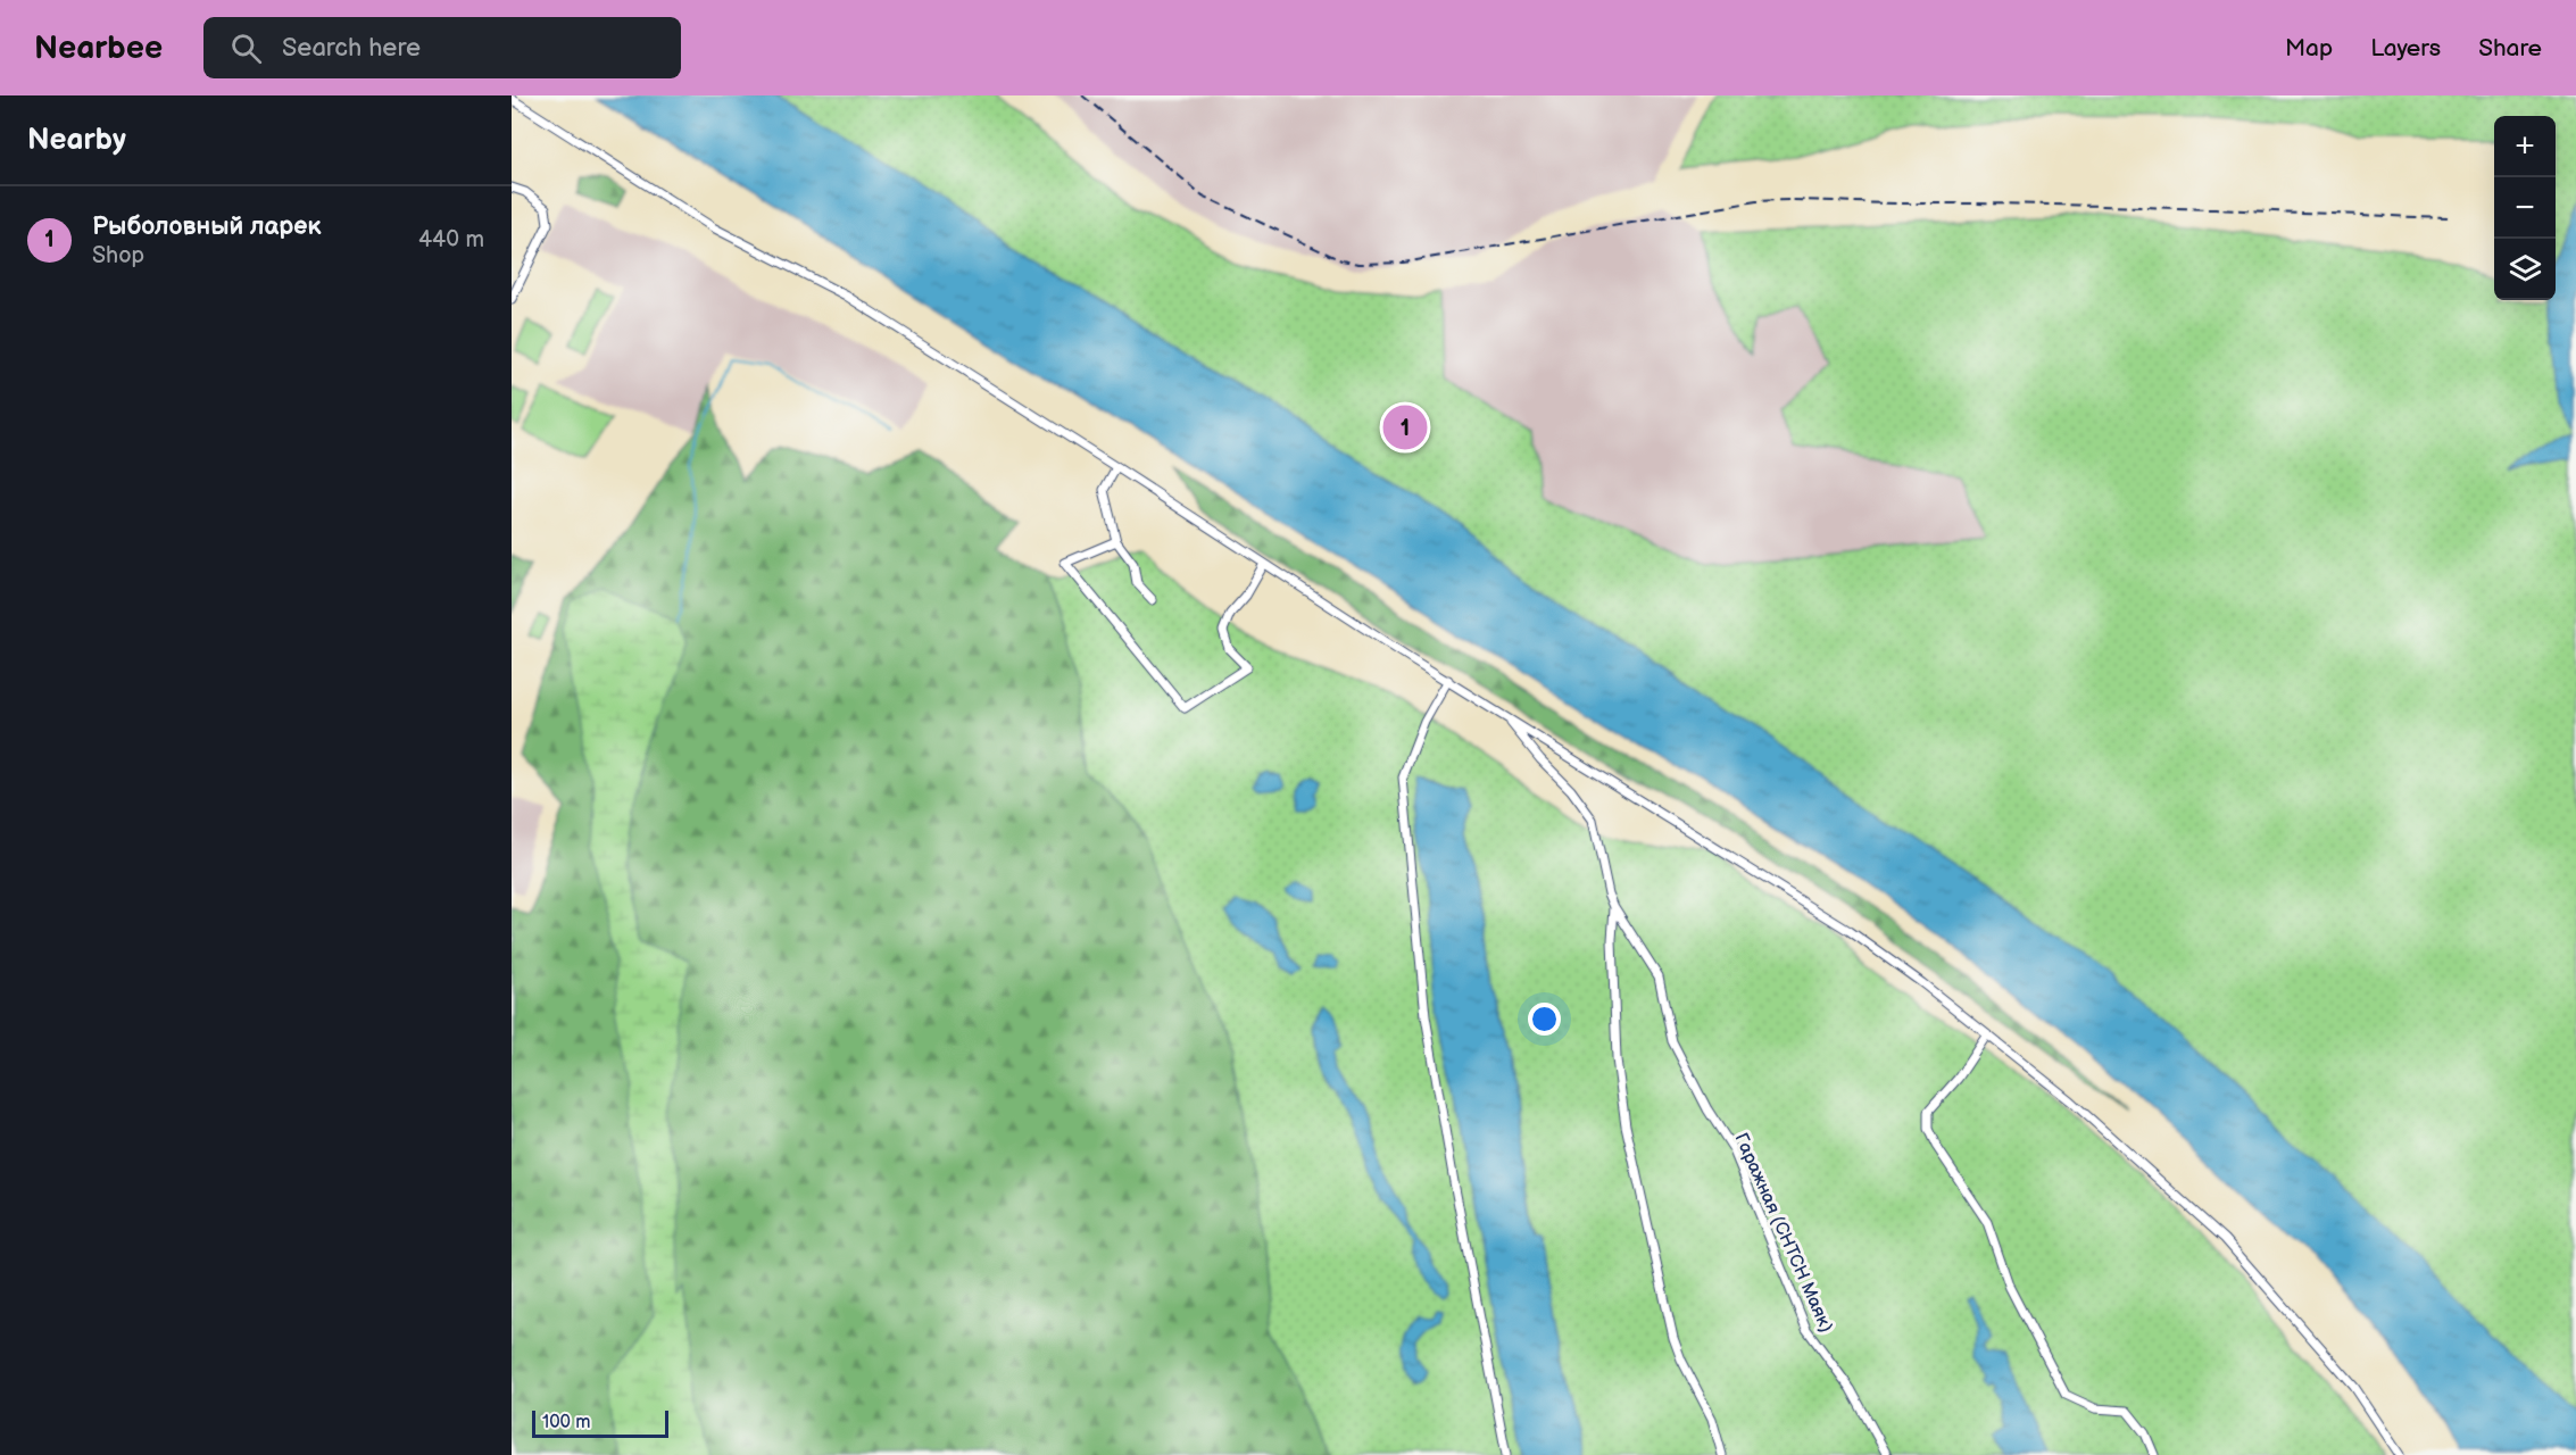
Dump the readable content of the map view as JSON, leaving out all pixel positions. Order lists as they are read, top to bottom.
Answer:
{
  "streets": {
    "street": ["Гаражная (СНТСН Маяк)"]
  },
  "scale_bar": "100 m",
  "page": {
    "header": "Nearbee",
    "search": "Search here",
    "nav": ["Map", "Layers", "Share"],
    "heading": "Nearby",
    "map_buttons": ["+", "−"],
    "list": [
      {
        "mark": "1",
        "name": "Рыболовный ларек",
        "note": "Shop",
        "value": "440 m"
      }
    ],
    "pins": "1",
    "scale": "100 m"
  }
}
